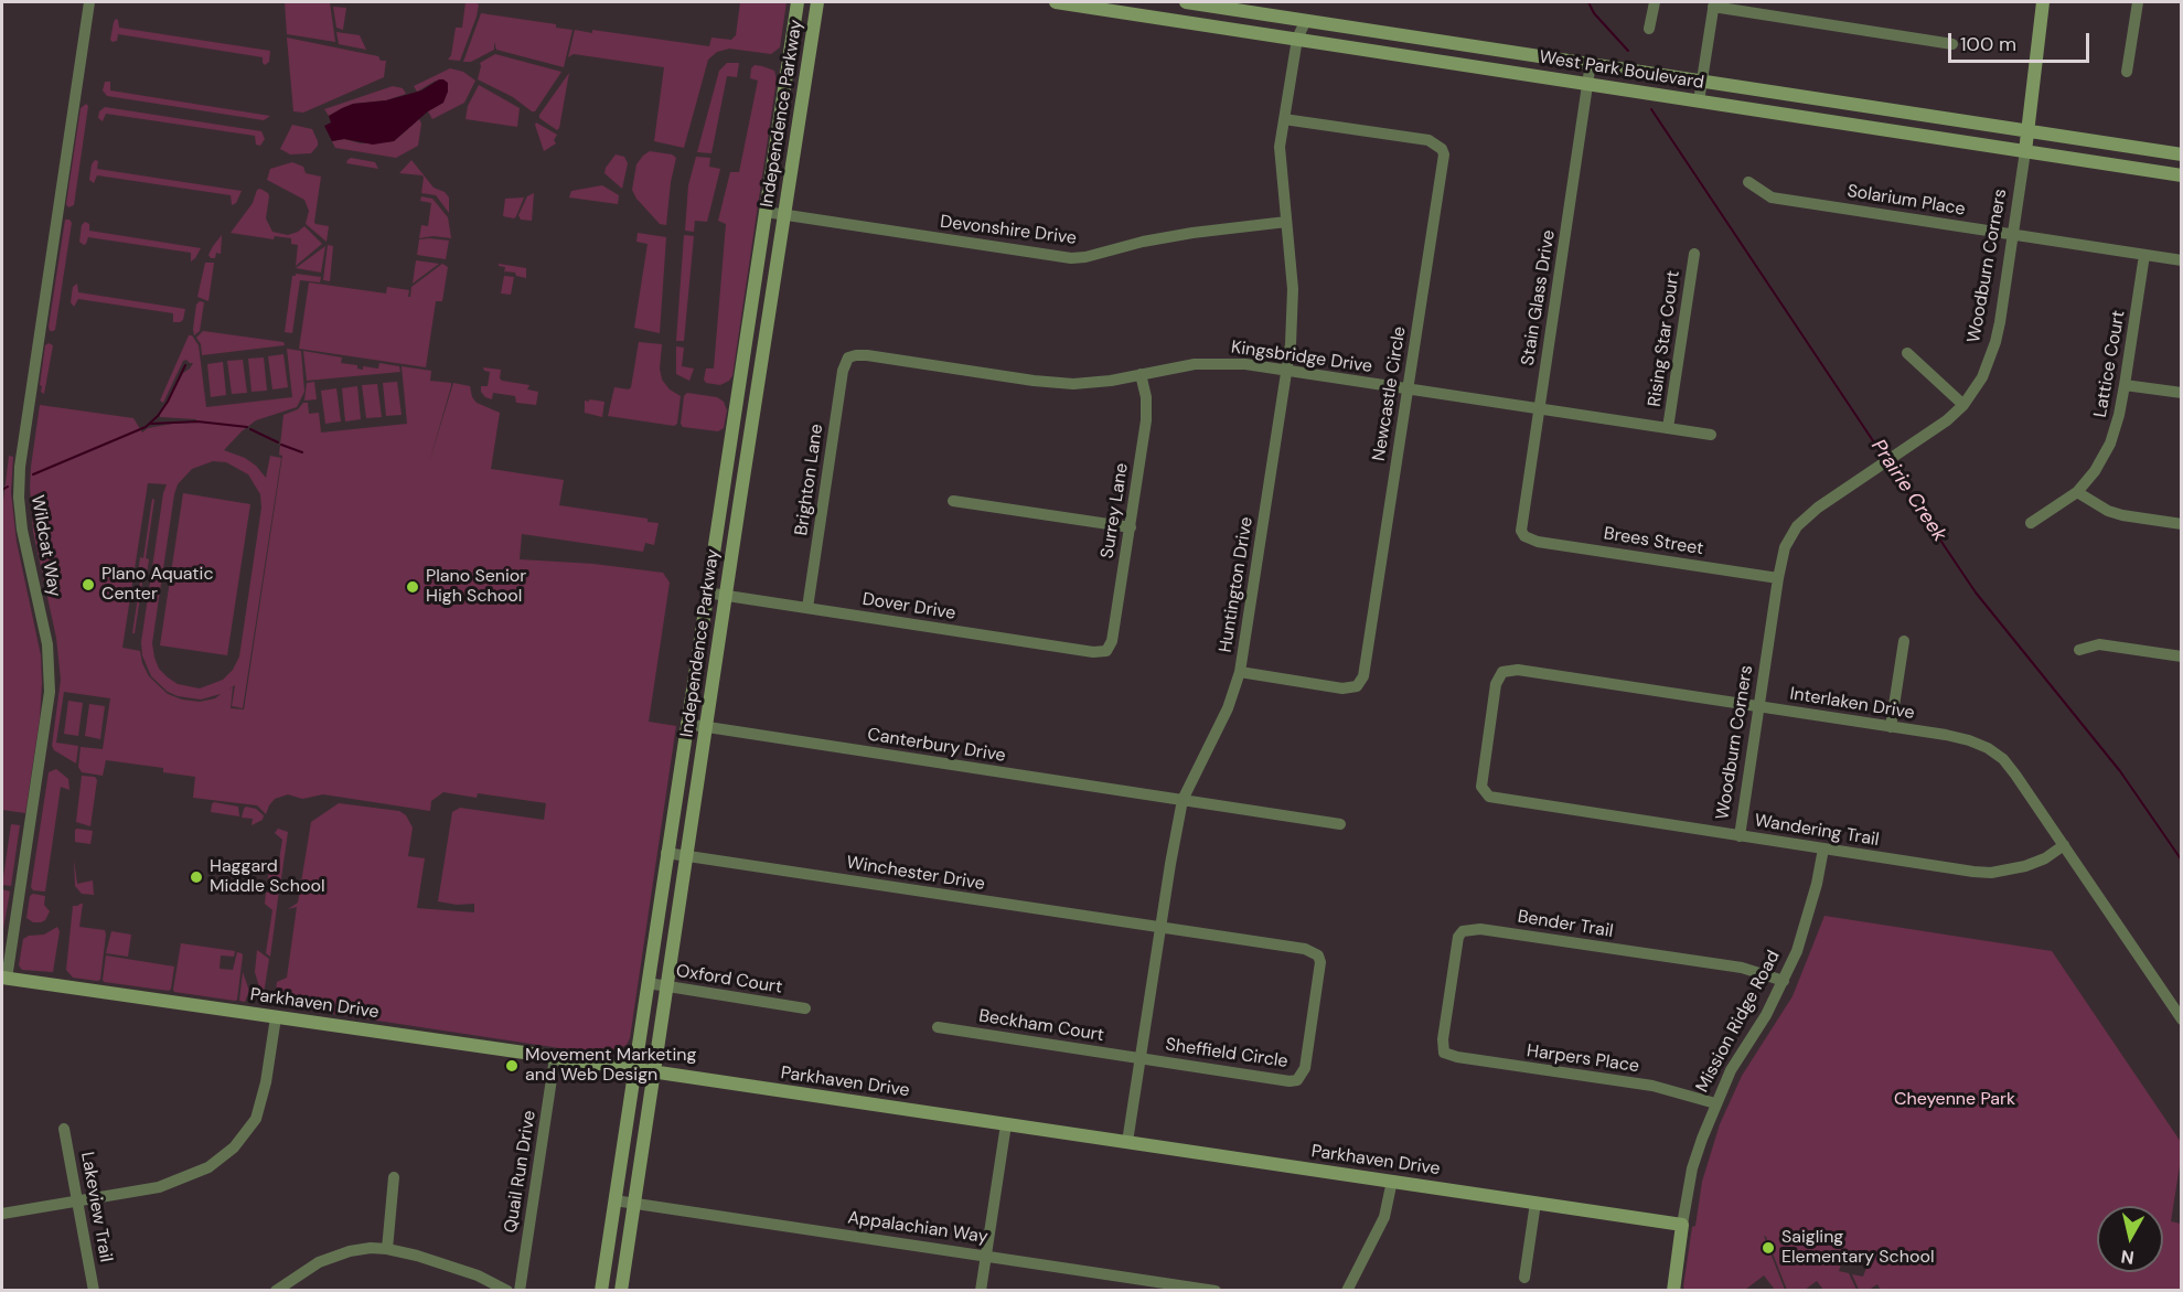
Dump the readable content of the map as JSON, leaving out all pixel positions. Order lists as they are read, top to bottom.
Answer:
{
  "streets": {
    "main road": [
      "West Park Boulevard",
      "Independence Parkway",
      "Woodburn Corners",
      "Parkhaven Drive",
      "Mission Ridge Road"
    ],
    "street": [
      "Solarium Place",
      "Devonshire Drive",
      "Stain Glass Drive",
      "Rising Star Court",
      "Kingsbridge Drive",
      "Lattice Court",
      "Newcastle Circle",
      "Brighton Lane",
      "Surrey Lane",
      "Brees Street",
      "Wildcat Way",
      "Huntington Drive",
      "Dover Drive",
      "Interlaken Drive",
      "Canterbury Drive",
      "Wandering Trail",
      "Winchester Drive",
      "Bender Trail",
      "Oxford Court",
      "Beckham Court",
      "Sheffield Circle",
      "Harpers Place",
      "Quail Run Drive",
      "Lakeview Trail",
      "Appalachian Way"
    ]
  },
  "crossings": [
    ["West Park Boulevard", "Woodburn Corners"],
    ["West Park Boulevard", "Stain Glass Drive"],
    ["West Park Boulevard", "Huntington Drive"],
    ["Independence Parkway", "Devonshire Drive"],
    ["Independence Parkway", "Dover Drive"],
    ["Independence Parkway", "Canterbury Drive"],
    ["Independence Parkway", "Winchester Drive"],
    ["Independence Parkway", "Oxford Court"],
    ["Independence Parkway", "Parkhaven Drive"],
    ["Independence Parkway", "Appalachian Way"],
    ["Solarium Place", "Woodburn Corners"],
    ["Solarium Place", "Lattice Court"],
    ["Devonshire Drive", "Huntington Drive"],
    ["Woodburn Corners", "Brees Street"],
    ["Woodburn Corners", "Interlaken Drive"],
    ["Woodburn Corners", "Wandering Trail"],
    ["Stain Glass Drive", "Kingsbridge Drive"],
    ["Stain Glass Drive", "Brees Street"],
    ["Rising Star Court", "Kingsbridge Drive"],
    ["Kingsbridge Drive", "Newcastle Circle"],
    ["Kingsbridge Drive", "Brighton Lane"],
    ["Kingsbridge Drive", "Surrey Lane"],
    ["Kingsbridge Drive", "Huntington Drive"],
    ["Newcastle Circle", "Huntington Drive"],
    ["Brighton Lane", "Dover Drive"],
    ["Surrey Lane", "Dover Drive"],
    ["Wildcat Way", "Parkhaven Drive"],
    ["Huntington Drive", "Canterbury Drive"],
    ["Huntington Drive", "Winchester Drive"],
    ["Huntington Drive", "Parkhaven Drive"],
    ["Huntington Drive", "Beckham Court"],
    ["Huntington Drive", "Sheffield Circle"],
    ["Interlaken Drive", "Wandering Trail"],
    ["Wandering Trail", "Mission Ridge Road"],
    ["Winchester Drive", "Sheffield Circle"],
    ["Bender Trail", "Mission Ridge Road"],
    ["Bender Trail", "Harpers Place"],
    ["Parkhaven Drive", "Mission Ridge Road"],
    ["Parkhaven Drive", "Quail Run Drive"],
    ["Mission Ridge Road", "Harpers Place"],
    ["Beckham Court", "Sheffield Circle"]
  ],
  "water": ["Prairie Creek"],
  "parks": ["Cheyenne Park"],
  "places": [
    "Plano Aquatic Center",
    "Plano Senior High School",
    "Haggard Middle School",
    "Movement Marketing and Web Design",
    "Saigling Elementary School"
  ],
  "scale_bar": "100 m",
  "north": "bottom"
}
